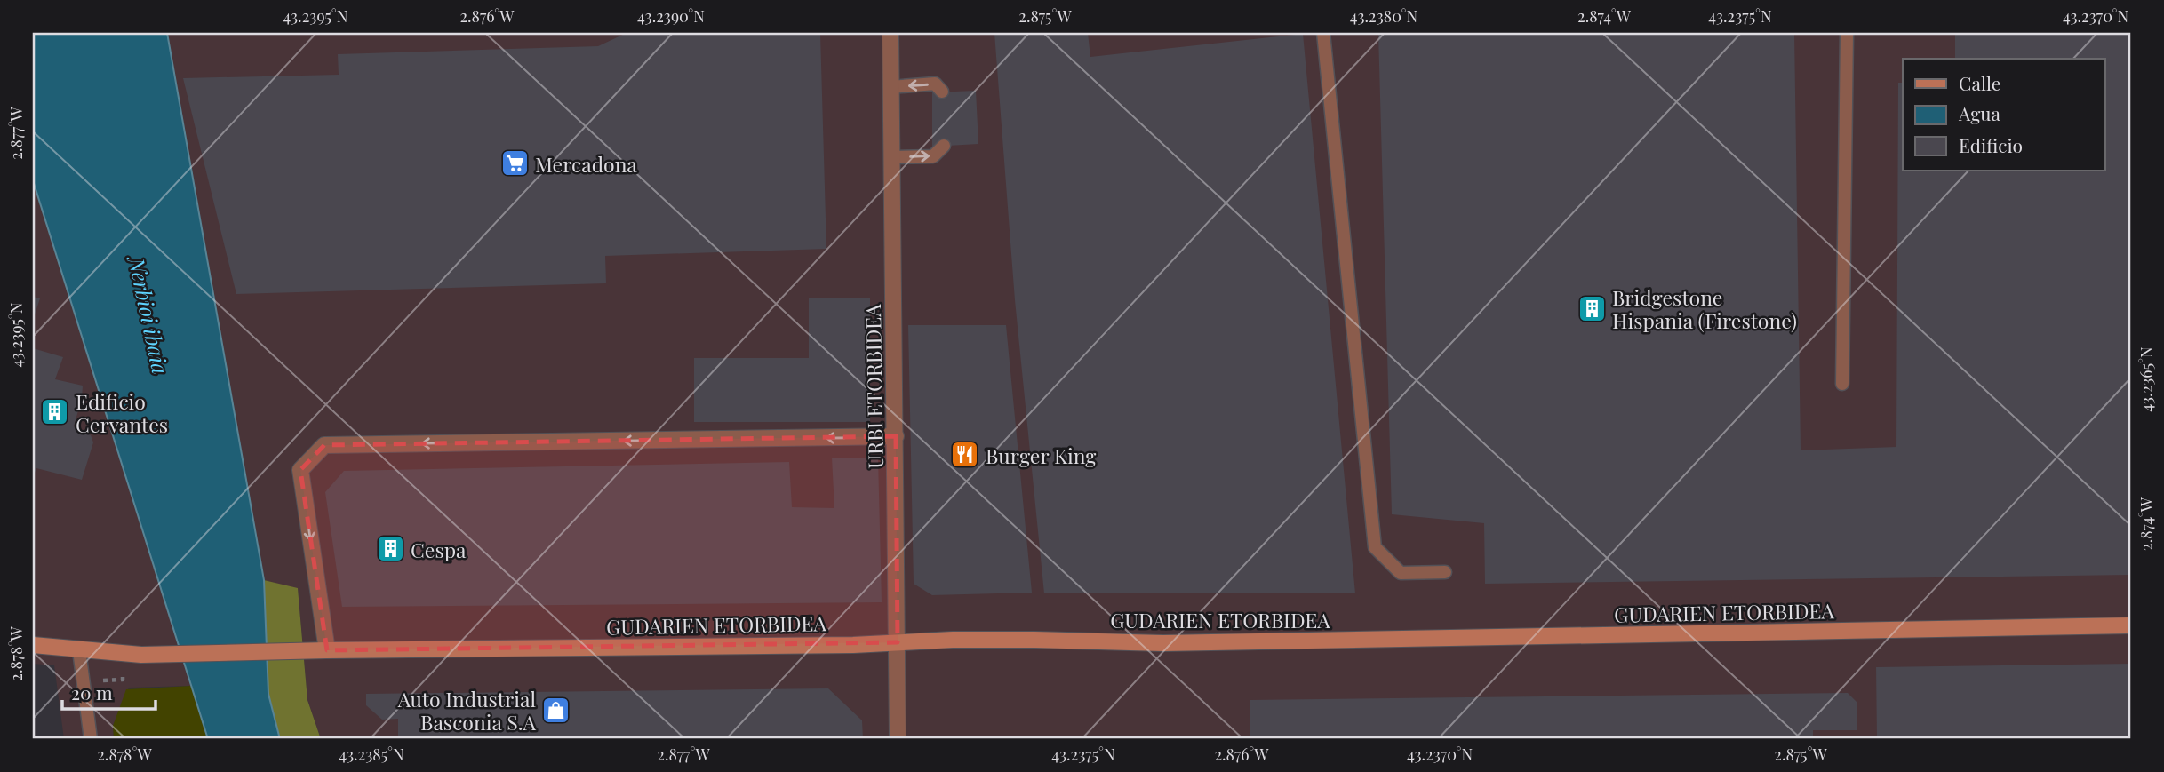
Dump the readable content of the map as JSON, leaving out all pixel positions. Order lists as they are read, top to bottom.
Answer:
{
  "streets": {
    "street": ["URBI ETORBIDEA", "GUDARIEN ETORBIDEA"]
  },
  "crossings": [
    ["URBI ETORBIDEA", "GUDARIEN ETORBIDEA"]
  ],
  "water": ["Nerbioi ibaia"],
  "places": {
    "supermarket": ["Mercadona"],
    "building": ["Bridgestone Hispania (Firestone)", "Edificio Cervantes", "Cespa"],
    "restaurant": ["Burger King"],
    "shop": ["Auto Industrial Basconia S.A"]
  },
  "legend": ["Calle", "Agua", "Edificio"],
  "scale_bar": "20 m",
  "coordinates": [
    "43.2395°N",
    "2.876°W",
    "43.2390°N",
    "2.875°W",
    "43.2380°N",
    "2.874°W",
    "43.2375°N",
    "43.2370°N",
    "2.877°W",
    "43.2365°N",
    "2.878°W",
    "43.2385°N"
  ]
}
